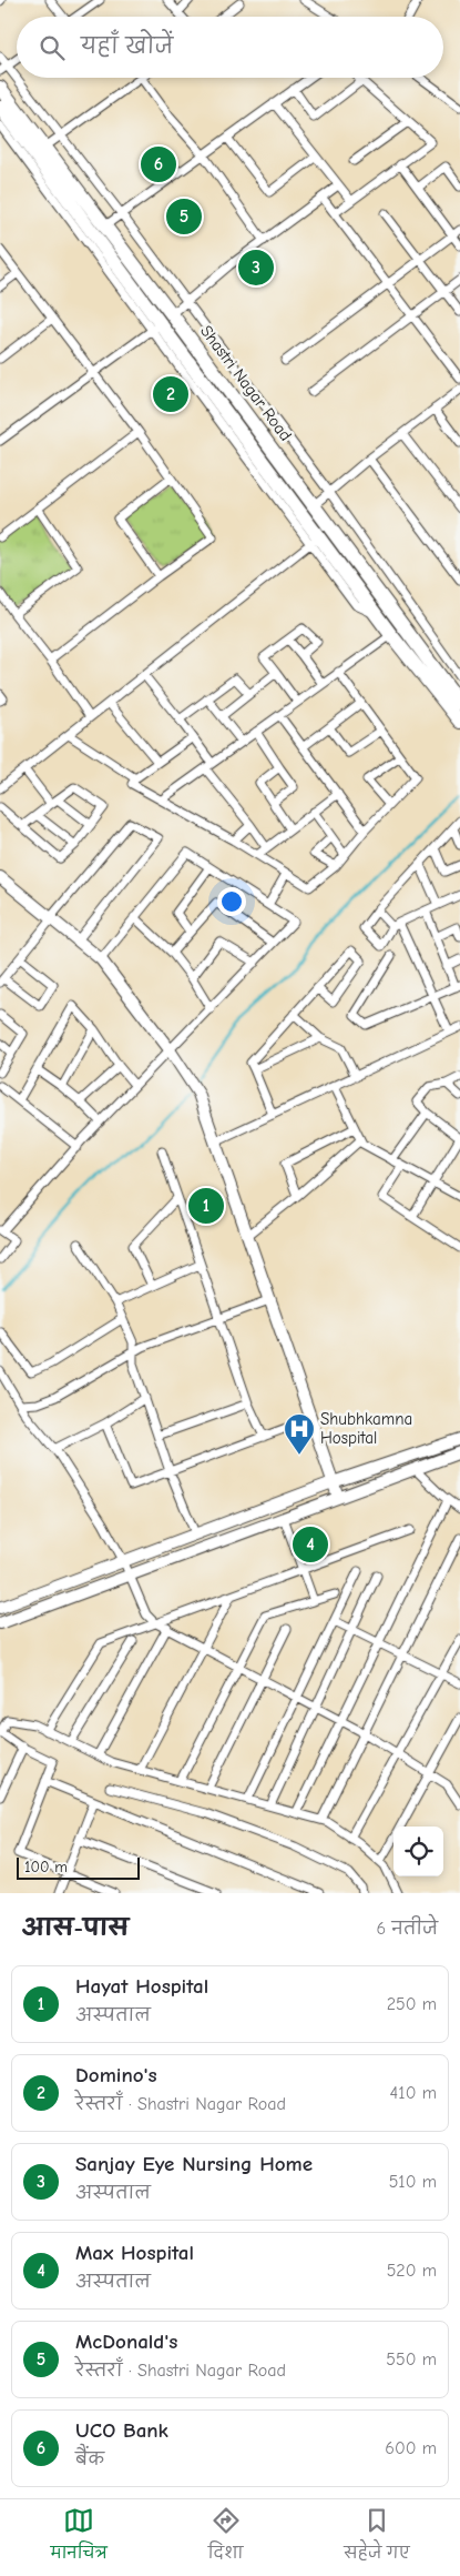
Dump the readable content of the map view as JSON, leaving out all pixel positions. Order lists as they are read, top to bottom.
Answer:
{
  "streets": {
    "highway": ["Shastri Nagar Road"]
  },
  "places": {
    "hospital": ["Shubhkamna Hospital"]
  },
  "scale_bar": "100 m",
  "page": {
    "search": "यहाँ खोजें",
    "pins": [
      "6",
      "5",
      "3",
      "2",
      "1",
      "4"
    ],
    "scale": "100 m",
    "heading": ["आस-पास", "6 नतीजे"],
    "list": [
      {
        "mark": "1",
        "name": "Hayat Hospital",
        "note": "अस्पताल",
        "value": "250 m"
      },
      {
        "mark": "2",
        "name": "Domino's",
        "note": "रेस्तराँ · Shastri Nagar Road",
        "value": "410 m"
      },
      {
        "mark": "3",
        "name": "Sanjay Eye Nursing Home",
        "note": "अस्पताल",
        "value": "510 m"
      },
      {
        "mark": "4",
        "name": "Max Hospital",
        "note": "अस्पताल",
        "value": "520 m"
      },
      {
        "mark": "5",
        "name": "McDonald's",
        "note": "रेस्तराँ · Shastri Nagar Road",
        "value": "550 m"
      },
      {
        "mark": "6",
        "name": "UCO Bank",
        "note": "बैंक",
        "value": "600 m"
      }
    ],
    "nav": ["मानचित्र", "दिशा", "सहेजे गए"]
  }
}
